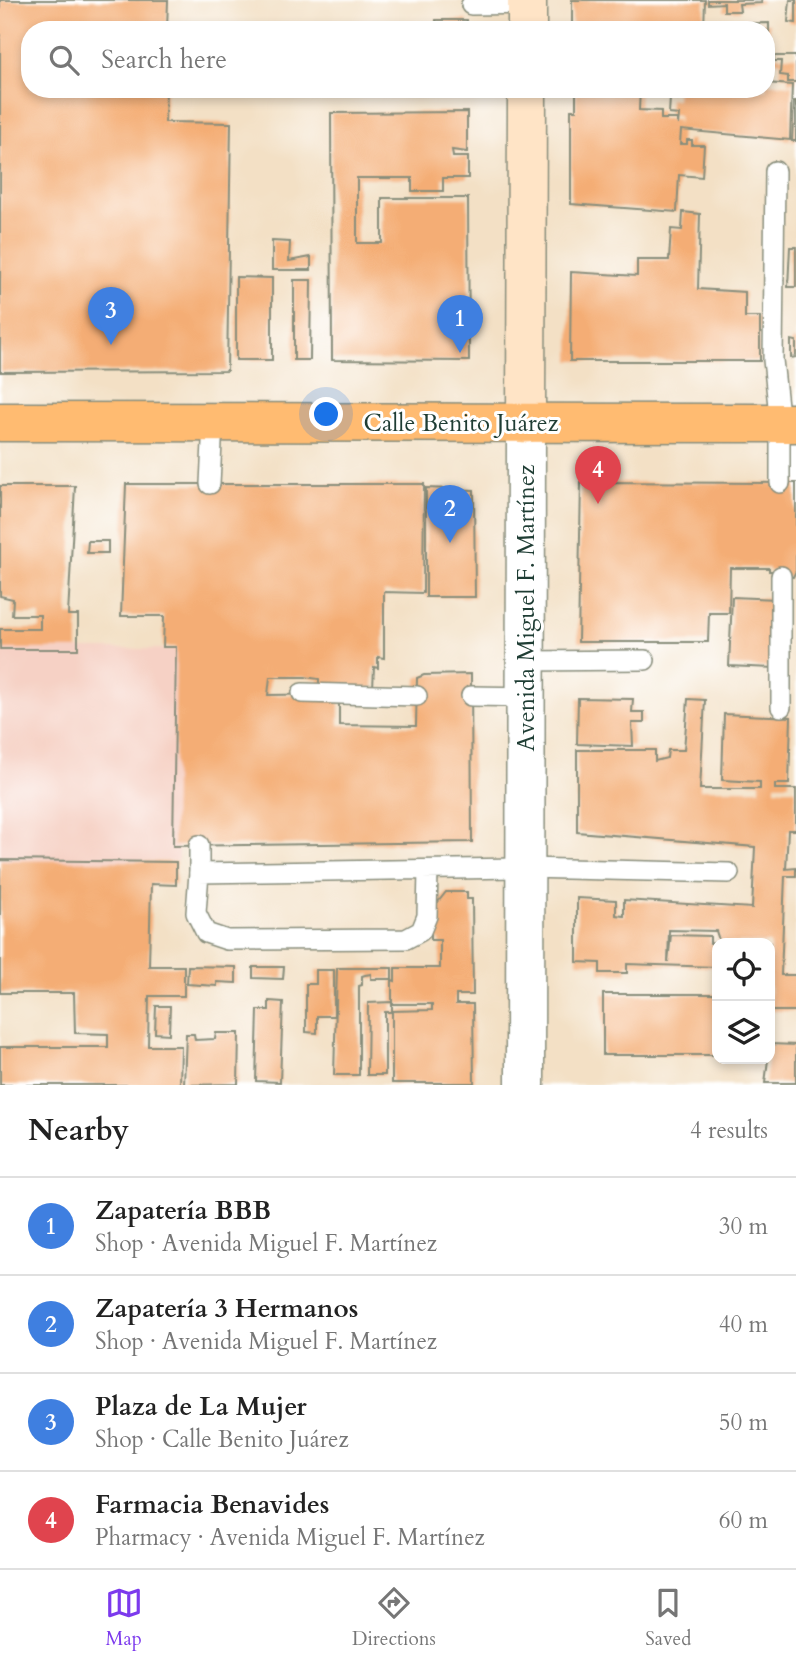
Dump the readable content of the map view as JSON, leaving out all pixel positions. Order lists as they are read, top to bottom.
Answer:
{
  "streets": {
    "main road": ["Calle Benito Juárez", "Avenida Miguel F. Martínez"]
  },
  "crossings": [
    ["Calle Benito Juárez", "Avenida Miguel F. Martínez"]
  ],
  "page": {
    "search": "Search here",
    "pins": [
      "3",
      "1",
      "4",
      "2"
    ],
    "heading": ["Nearby", "4 results"],
    "list": [
      {
        "mark": "1",
        "name": "Zapatería BBB",
        "note": "Shop · Avenida Miguel F. Martínez",
        "value": "30 m"
      },
      {
        "mark": "2",
        "name": "Zapatería 3 Hermanos",
        "note": "Shop · Avenida Miguel F. Martínez",
        "value": "40 m"
      },
      {
        "mark": "3",
        "name": "Plaza de La Mujer",
        "note": "Shop · Calle Benito Juárez",
        "value": "50 m"
      },
      {
        "mark": "4",
        "name": "Farmacia Benavides",
        "note": "Pharmacy · Avenida Miguel F. Martínez",
        "value": "60 m"
      }
    ],
    "nav": ["Map", "Directions", "Saved"]
  }
}
